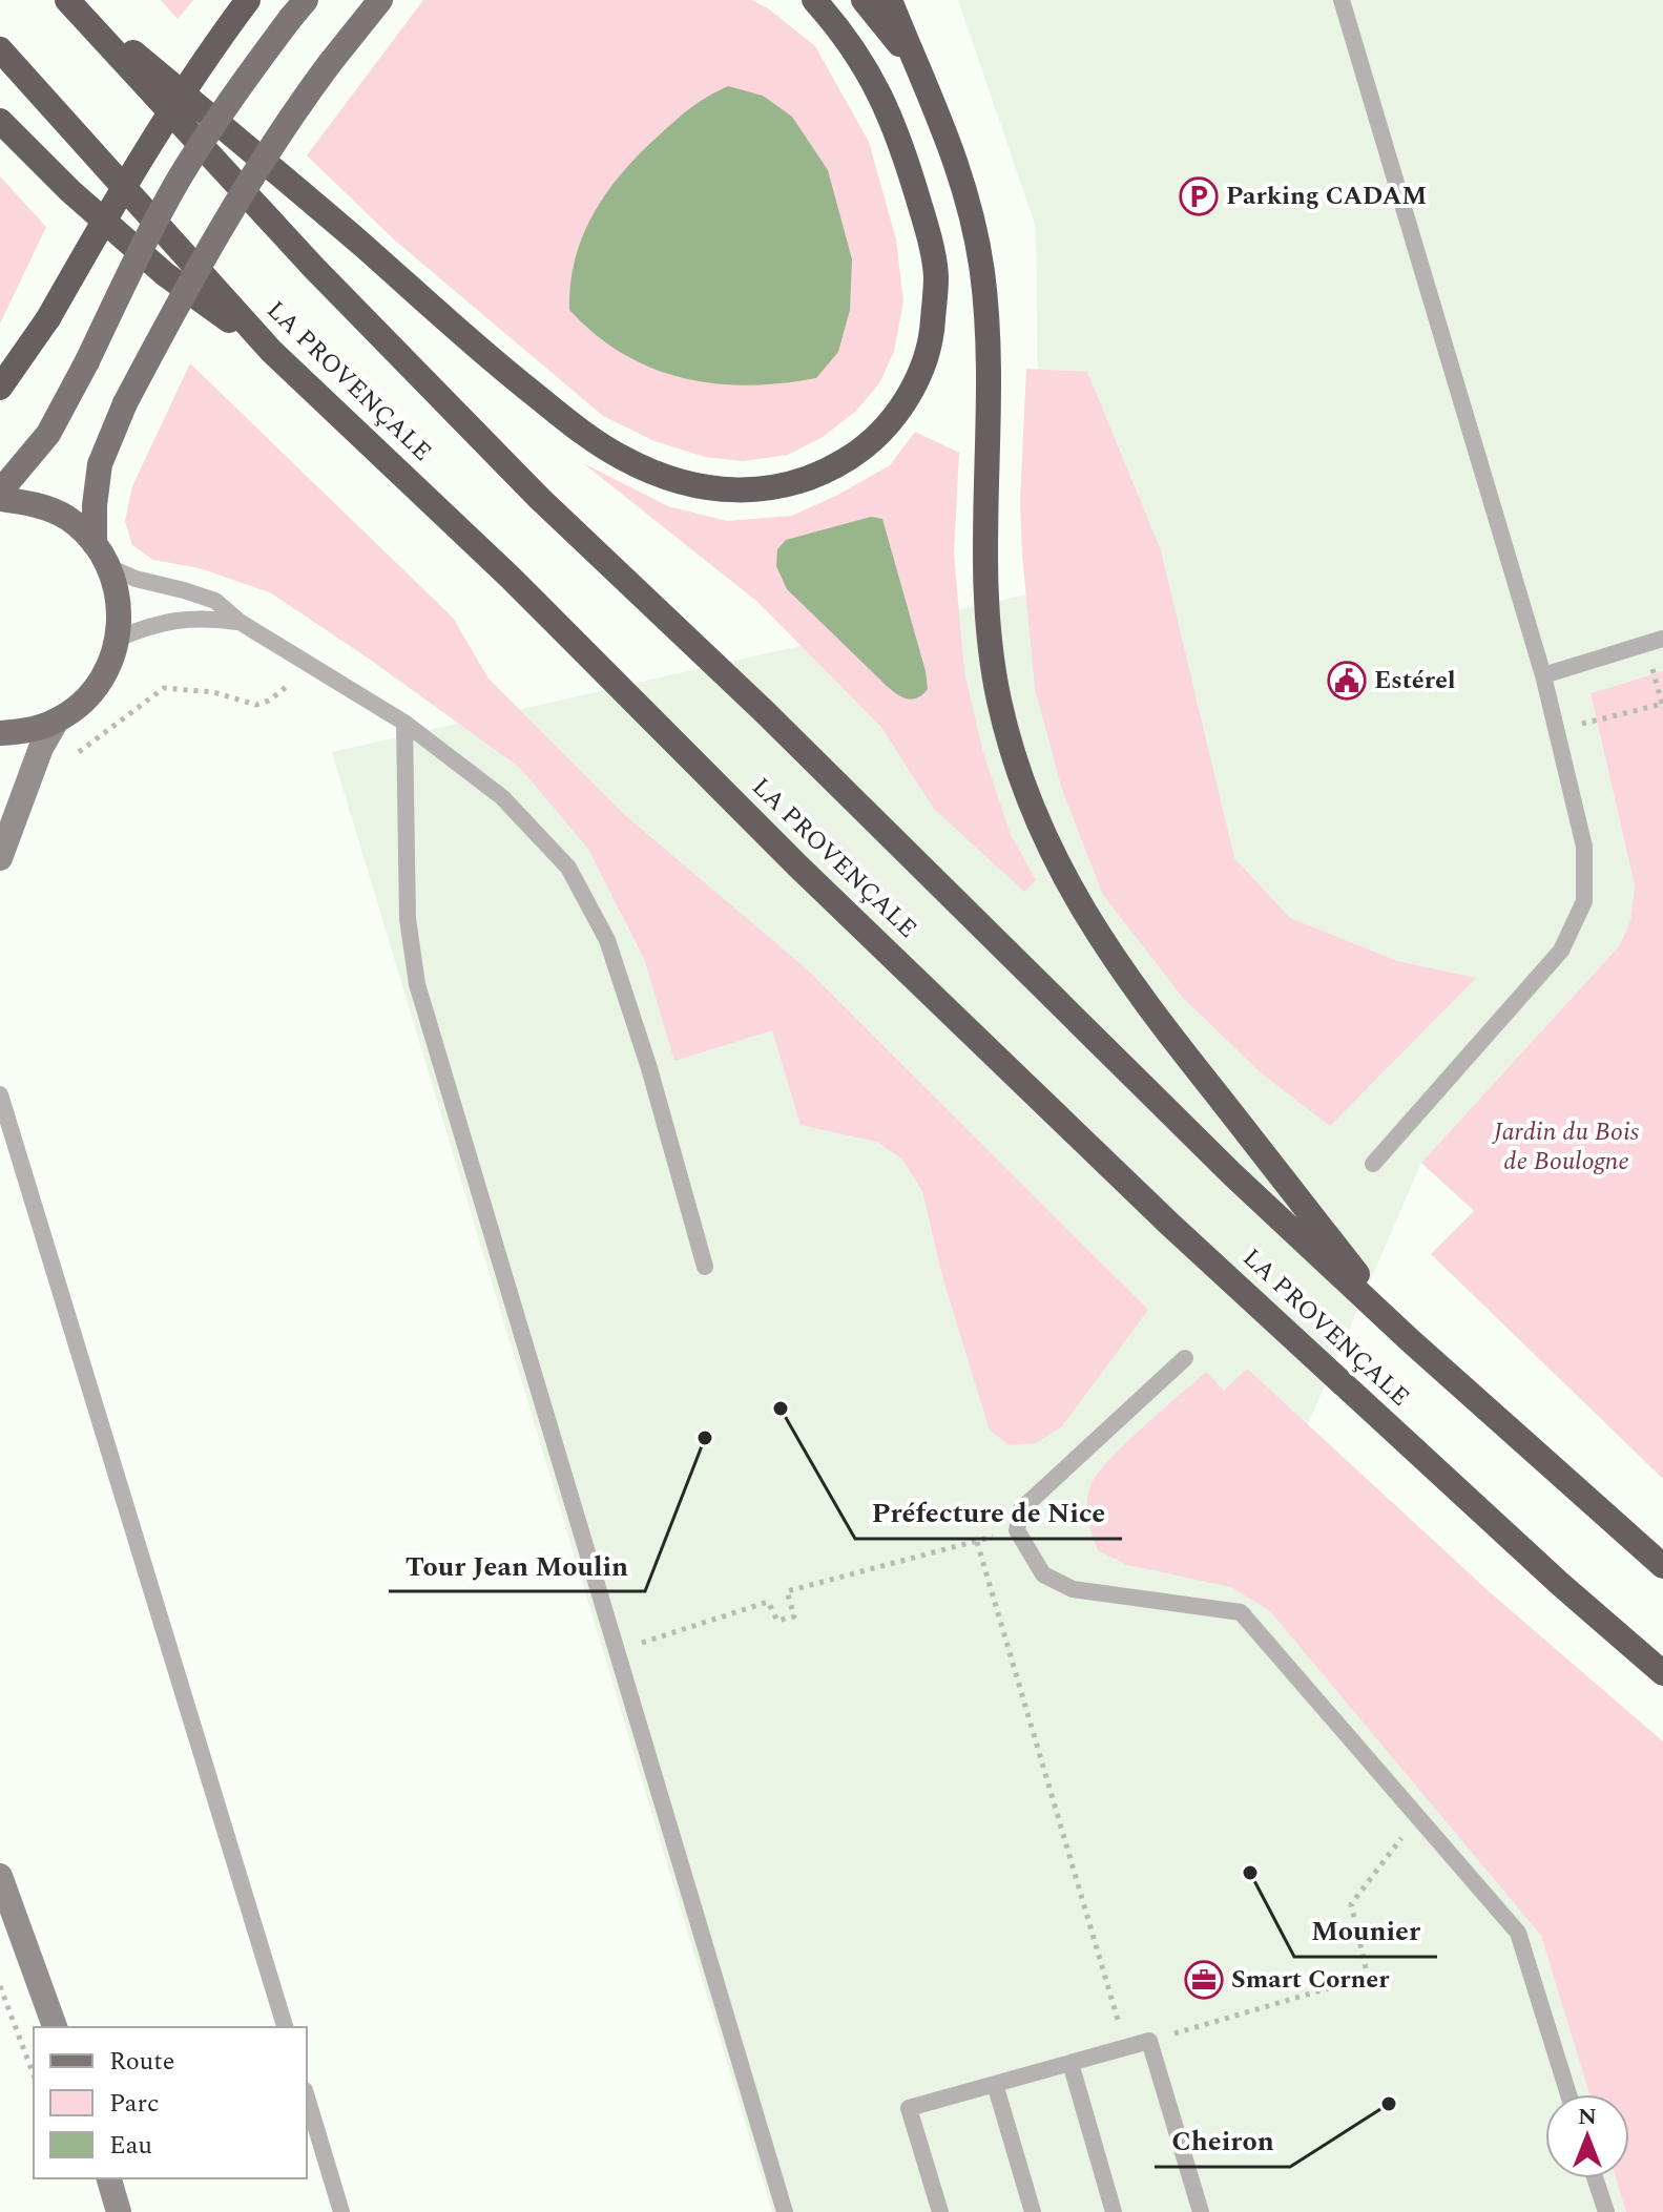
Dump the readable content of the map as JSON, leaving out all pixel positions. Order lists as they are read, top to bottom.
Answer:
{
  "streets": {
    "highway": ["LA PROVENÇALE"]
  },
  "parks": ["Jardin du Bois de Boulogne"],
  "places": {
    "parking": ["Parking CADAM"],
    "public building": ["Estérel"],
    "other": [
      "Préfecture de Nice",
      "Tour Jean Moulin",
      "Mounier",
      "Cheiron"
    ],
    "office": ["Smart Corner"]
  },
  "legend": ["Route", "Parc", "Eau"],
  "north": "top"
}
